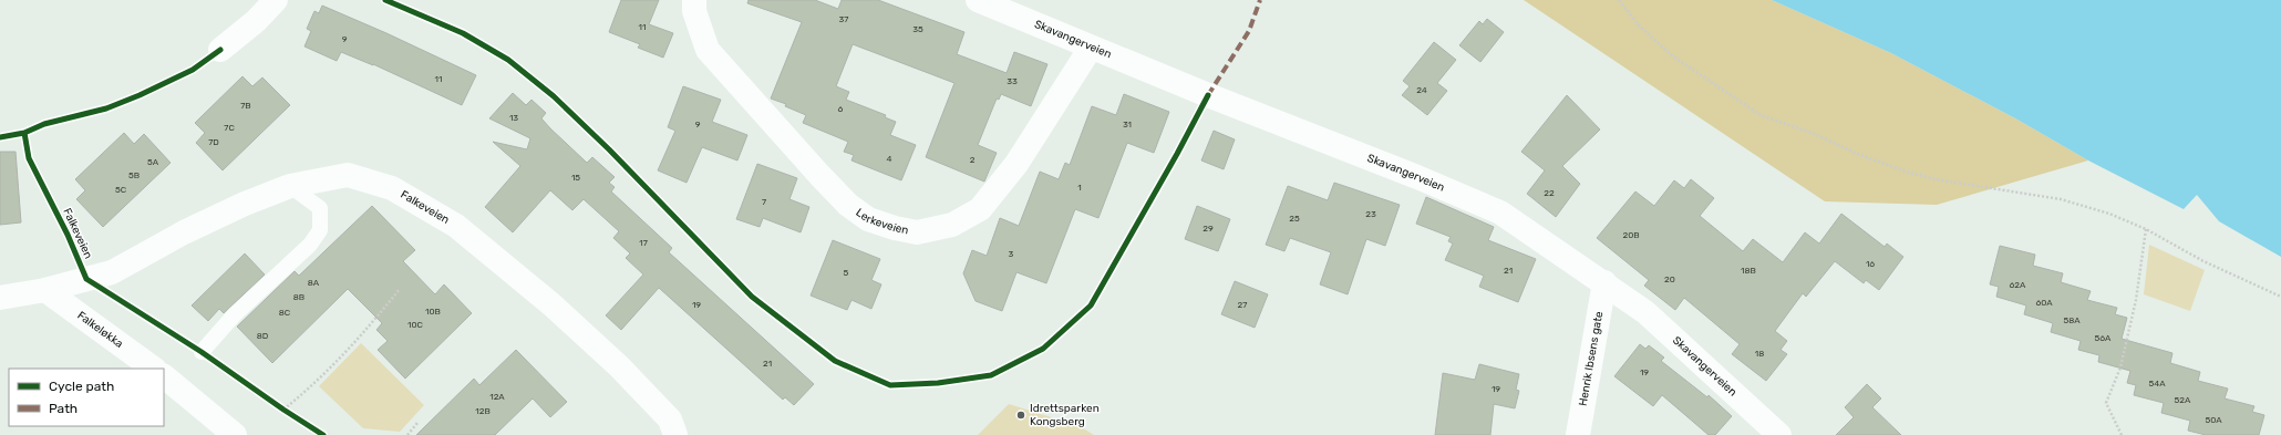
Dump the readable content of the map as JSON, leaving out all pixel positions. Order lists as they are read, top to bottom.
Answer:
{
  "streets": {
    "street": [
      "Skavangerveien",
      "Falkeveien",
      "Lerkeveien",
      "Falkeløkka",
      "Henrik Ibsens gate"
    ]
  },
  "crossings": [
    ["Skavangerveien", "Lerkeveien"],
    ["Skavangerveien", "Henrik Ibsens gate"],
    ["Falkeveien", "Falkeløkka"]
  ],
  "places": ["Idrettsparken Kongsberg"],
  "house_numbers": [
    "37",
    "11",
    "35",
    "9",
    "11",
    "33",
    "24",
    "7B",
    "6",
    "13",
    "9",
    "31",
    "7C",
    "7D",
    "4",
    "2",
    "5A",
    "5B",
    "15",
    "1",
    "5C",
    "22",
    "7",
    "23",
    "25",
    "29",
    "20B",
    "17",
    "3",
    "16",
    "21",
    "18B",
    "5",
    "20",
    "8A",
    "62A",
    "8B",
    "60A",
    "19",
    "27",
    "10B",
    "8C",
    "58A",
    "10C",
    "8D",
    "56A",
    "18",
    "21",
    "19",
    "54A",
    "19",
    "12A",
    "52A",
    "12B",
    "50A"
  ],
  "legend": ["Cycle path", "Path"]
}
